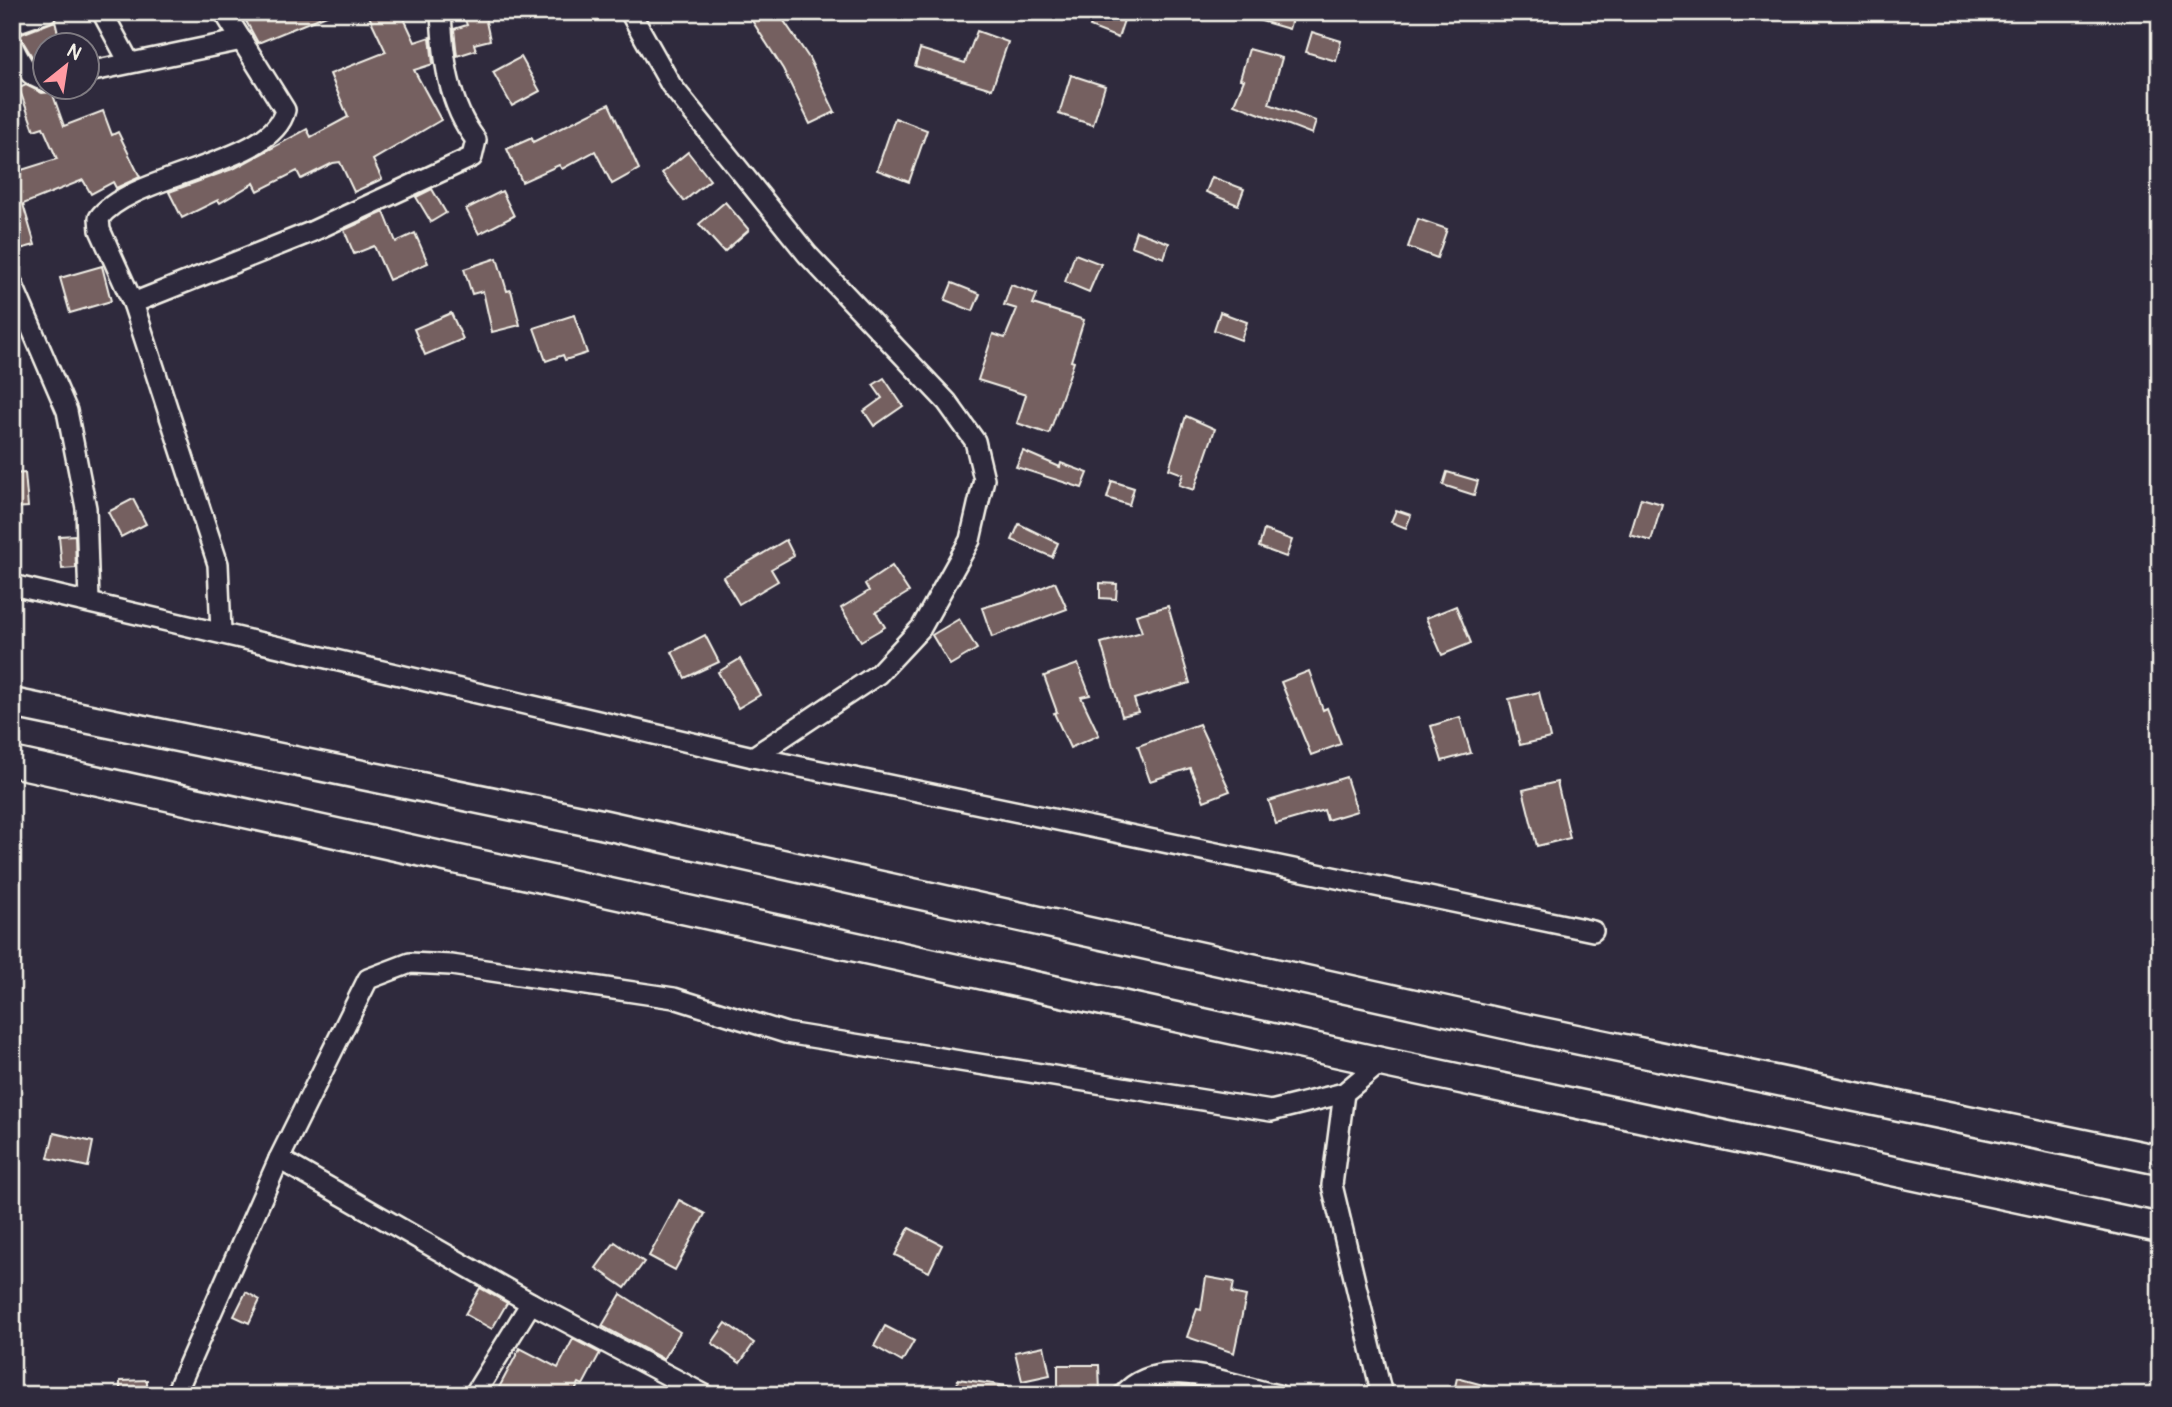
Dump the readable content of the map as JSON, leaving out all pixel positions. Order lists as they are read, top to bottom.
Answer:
{
  "north": "top right"
}
